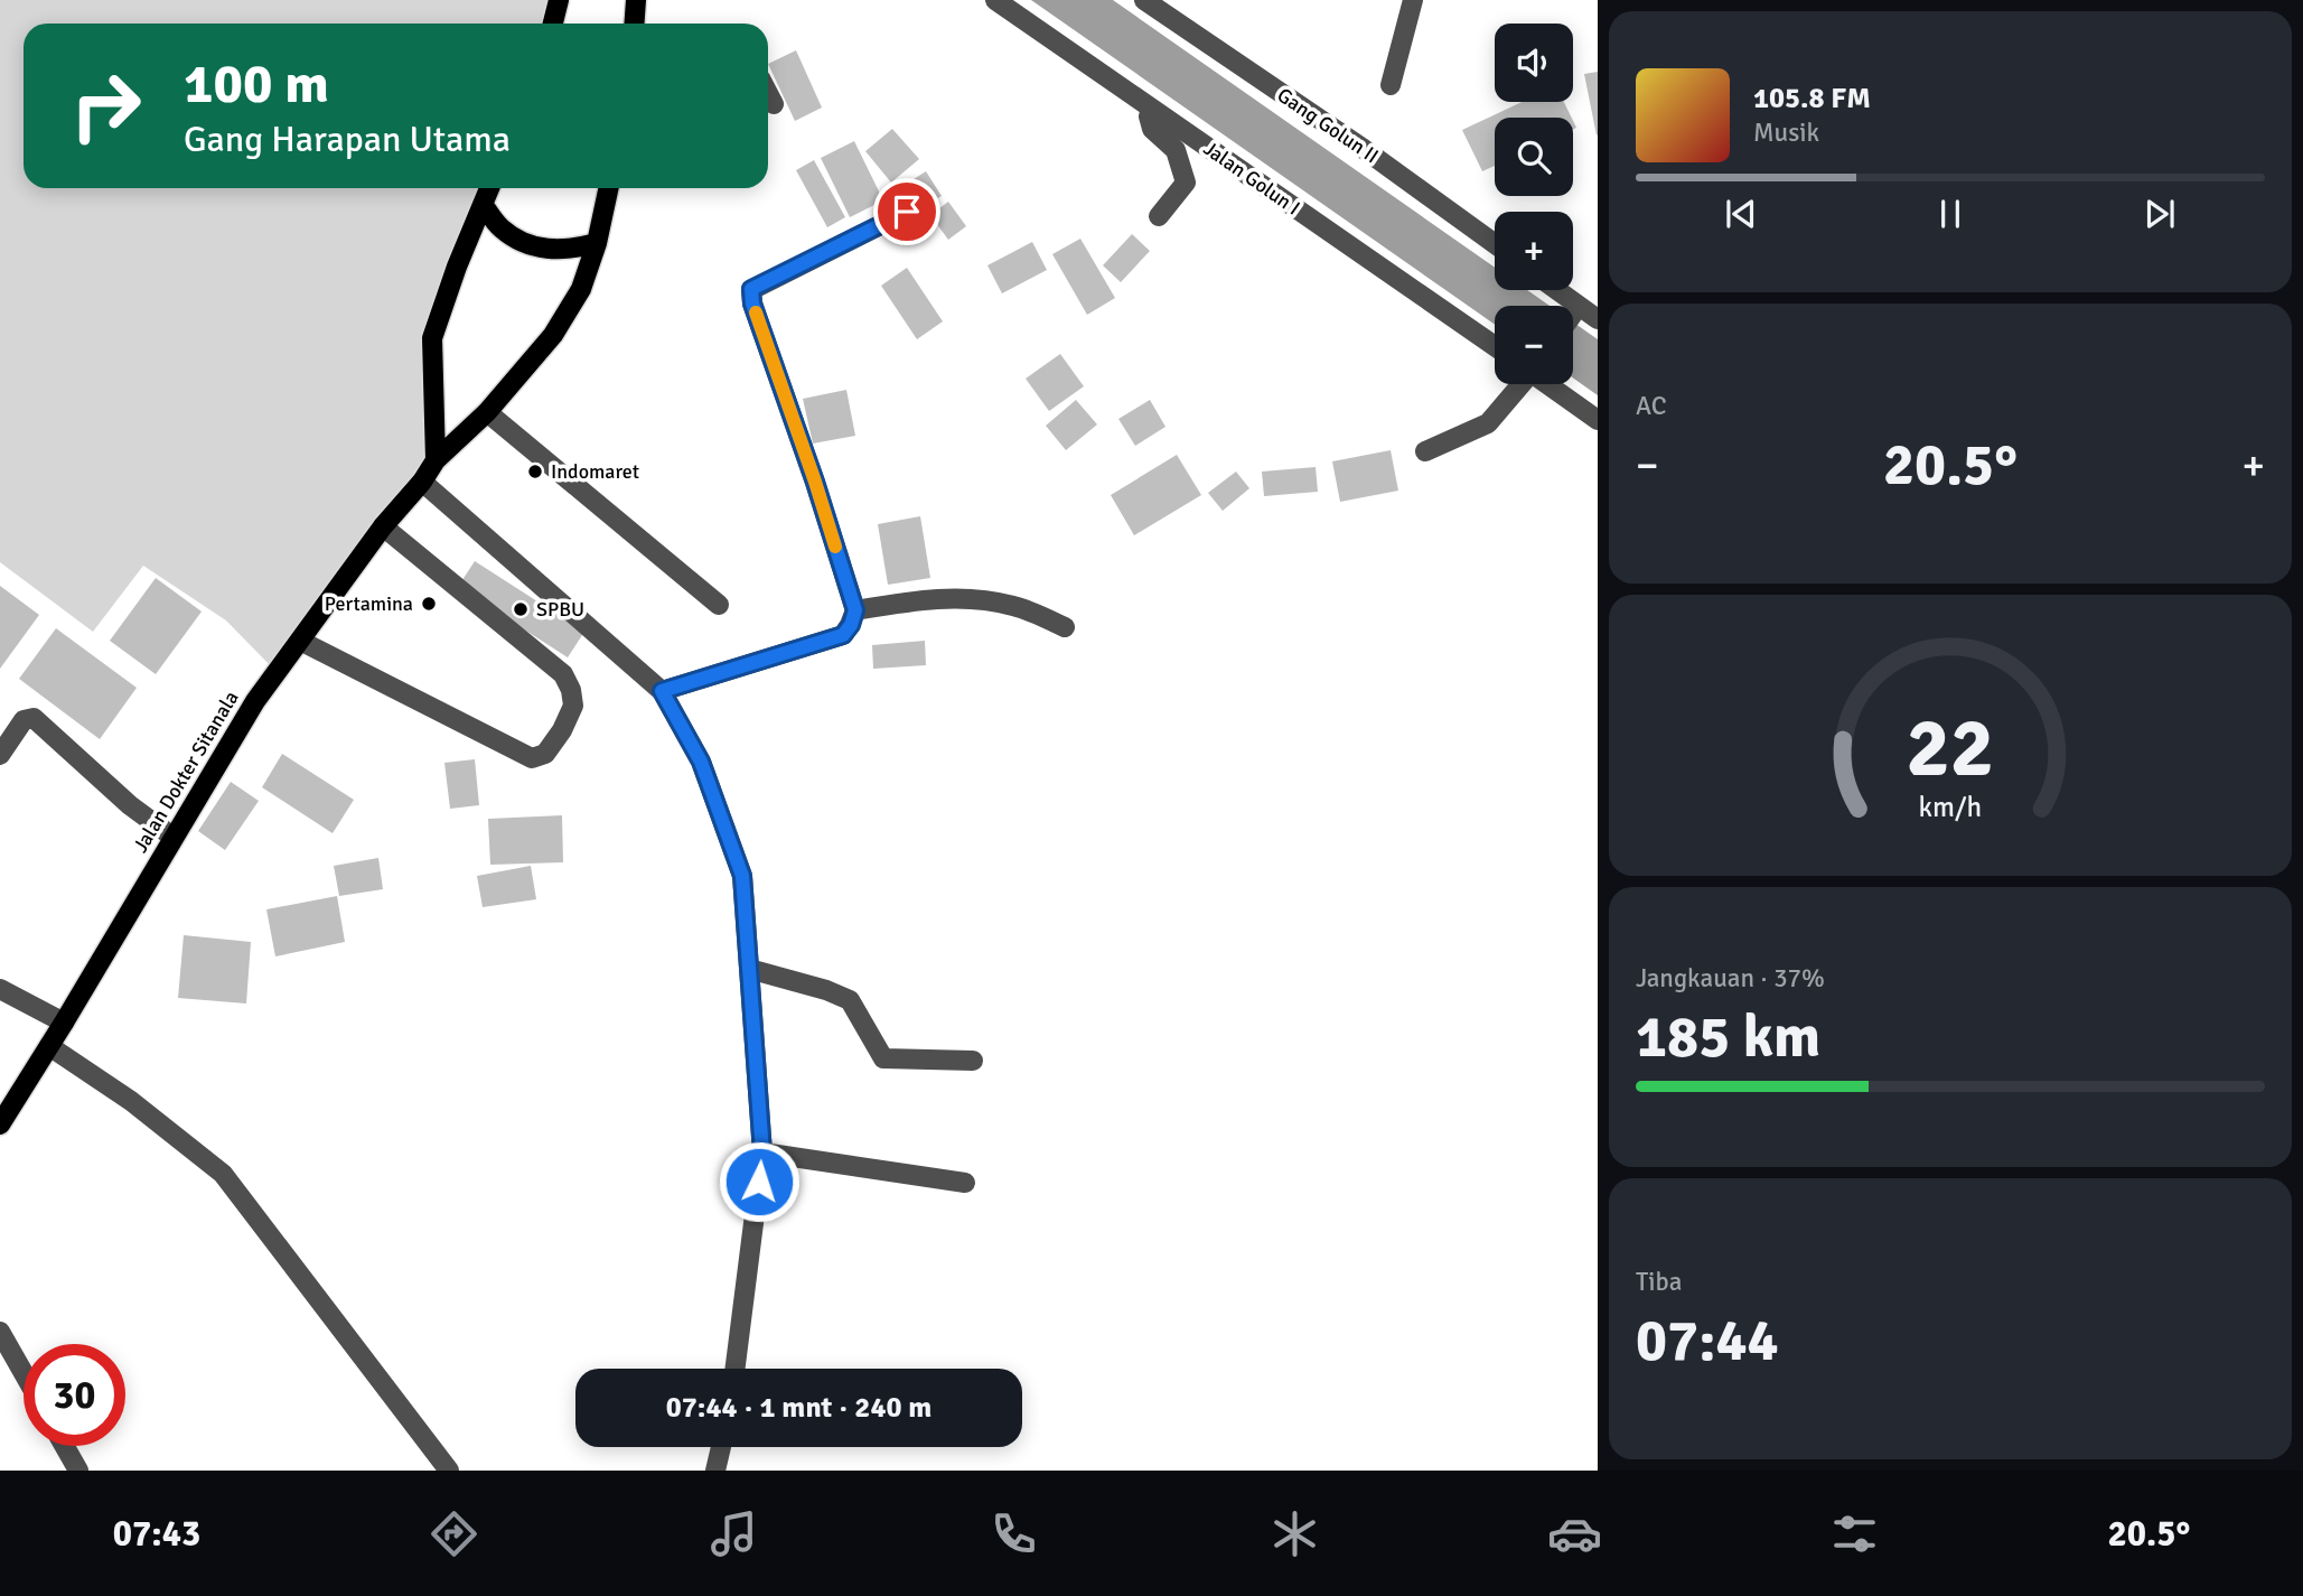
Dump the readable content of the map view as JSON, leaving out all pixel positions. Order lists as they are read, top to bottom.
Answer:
{
  "streets": {
    "main road": ["Jalan Dokter Sitanala"],
    "street": ["Gang Golun II", "Jalan Golun I"]
  },
  "places": ["Indomaret", "Pertamina", "SPBU"],
  "page": {
    "map_buttons": ["+", "−"],
    "turn": ["100 m", "Gang Harapan Utama"],
    "song": ["105.8 FM", "Musik"],
    "tile": [
      "AC",
      ["Jangkauan · 37%", "185 km"],
      ["Tiba", "07:44"]
    ],
    "heat": ["−", "20.5°", "+"],
    "limit": "30",
    "trip": "07:44 · 1 mnt · 240 m",
    "tabs": ["07:43", "20.5°"],
    "gauge": ["22", "km/h"]
  }
}
